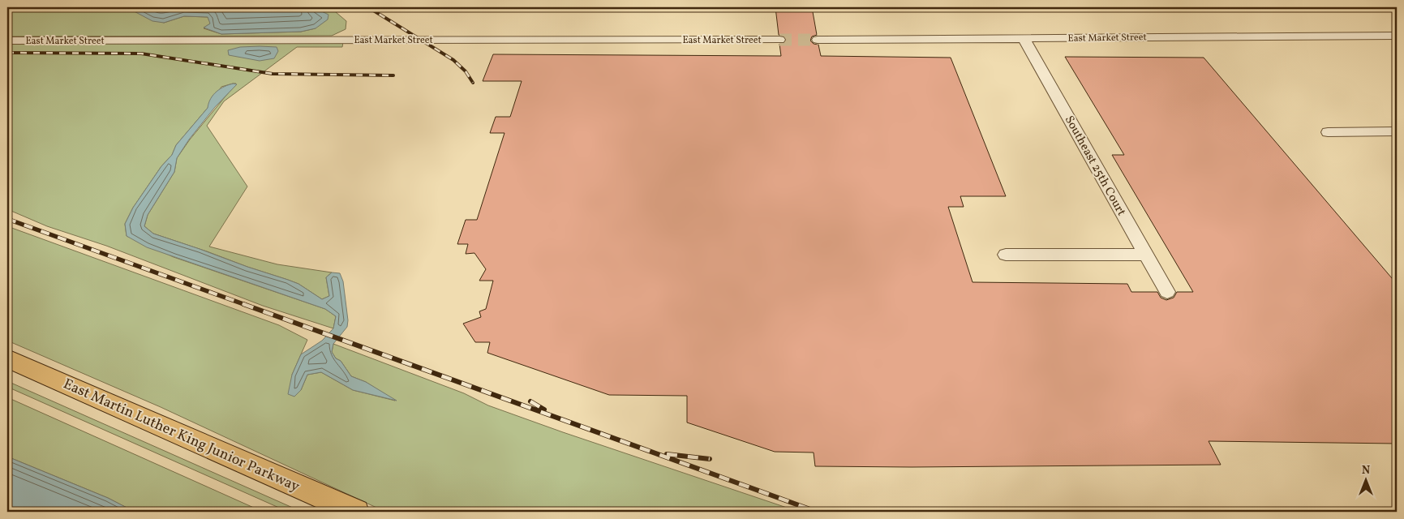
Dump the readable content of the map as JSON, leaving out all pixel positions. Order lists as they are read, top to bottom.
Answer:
{
  "streets": {
    "main road": ["East Martin Luther King Junior Parkway"],
    "street": ["East Market Street", "Southeast 25th Court"]
  },
  "crossings": [
    ["East Market Street", "Southeast 25th Court"]
  ],
  "north": "top"
}
